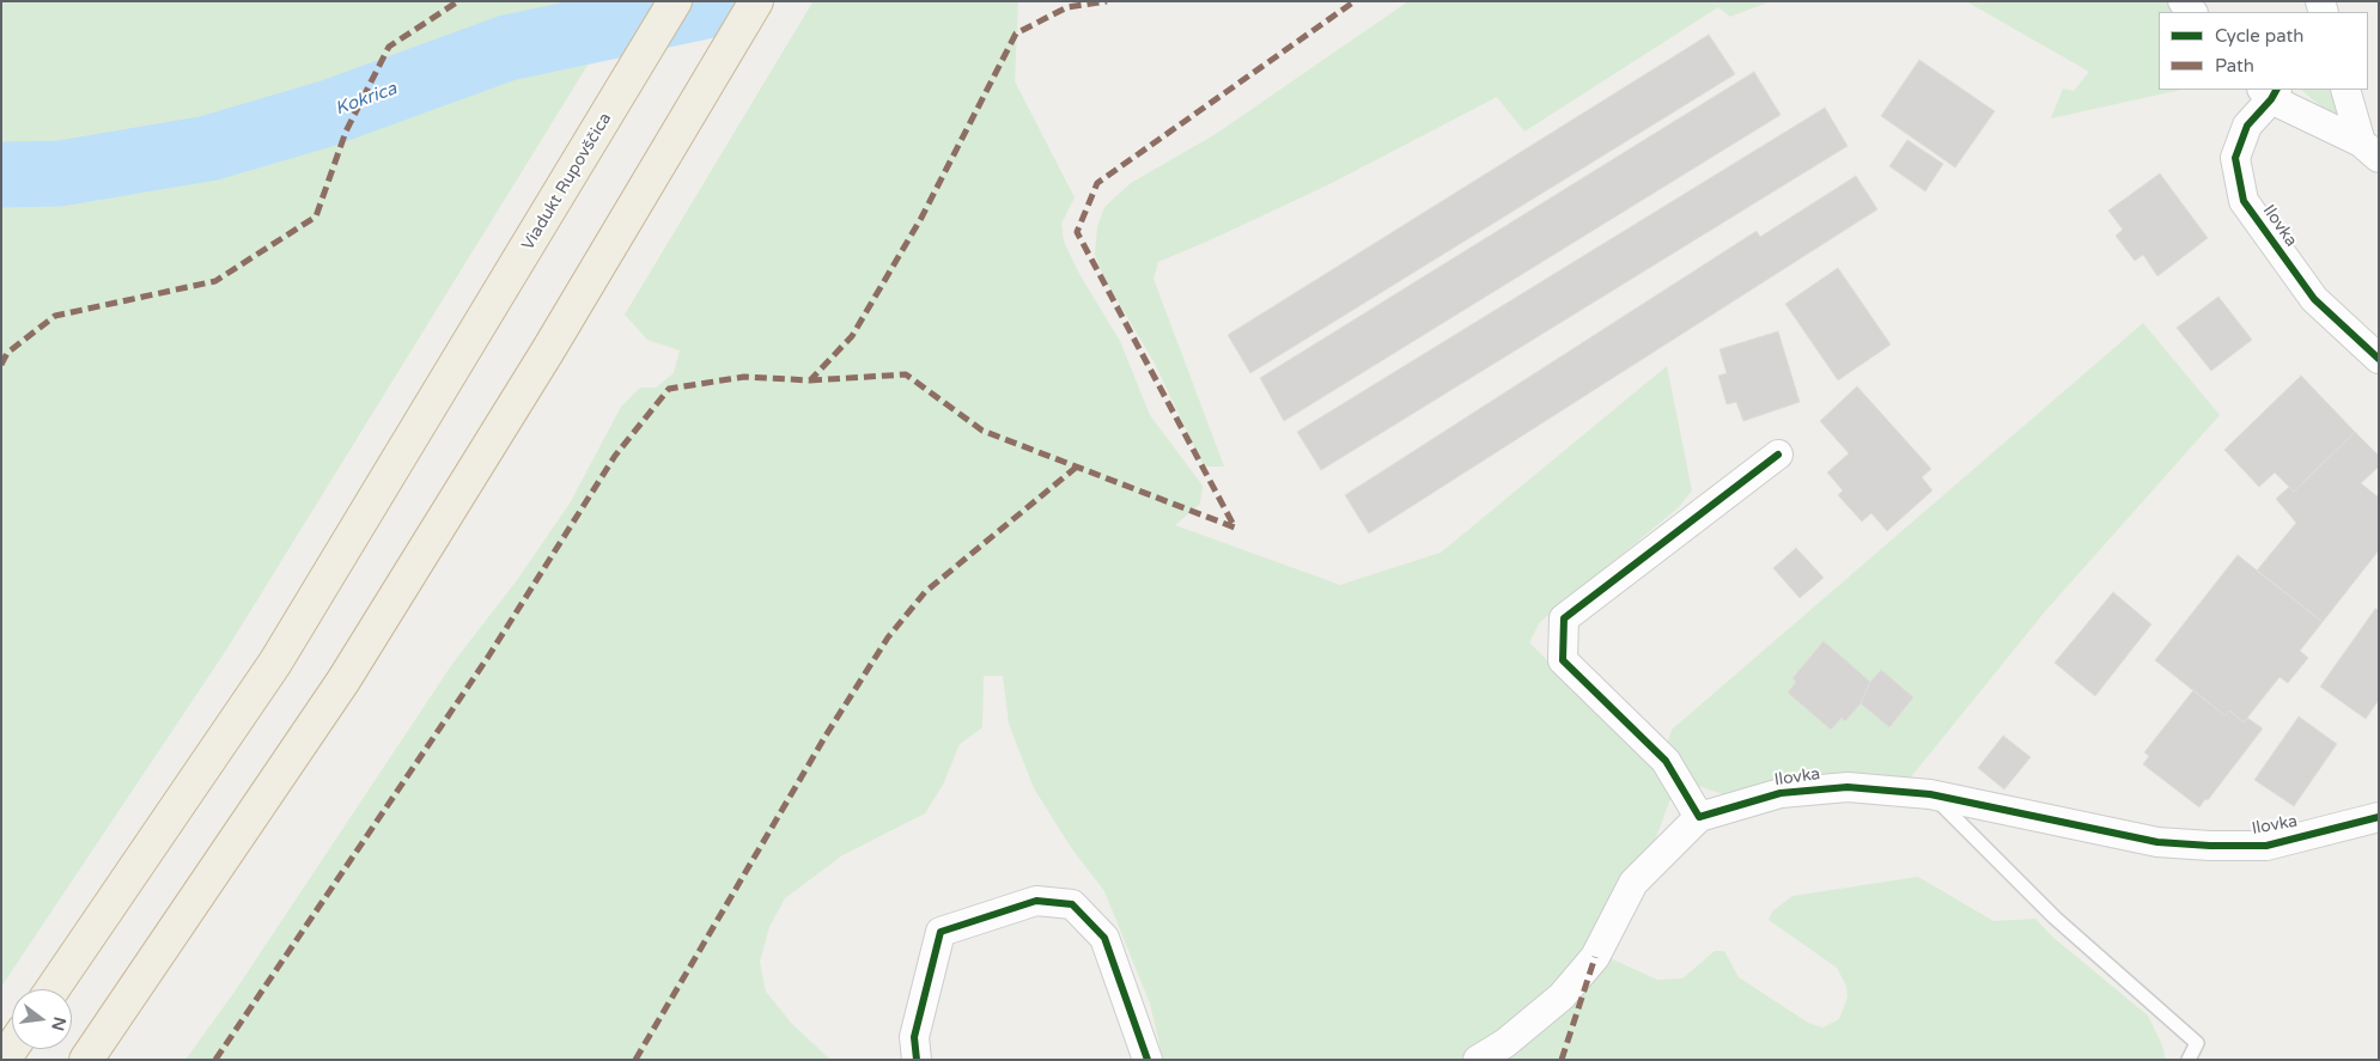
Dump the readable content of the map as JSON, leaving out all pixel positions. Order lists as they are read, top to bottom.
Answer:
{
  "streets": {
    "highway": ["Viadukt Rupovščica"],
    "street": ["Ilovka"]
  },
  "water": ["Kokrica"],
  "legend": ["Cycle path", "Path"],
  "north": "right"
}
